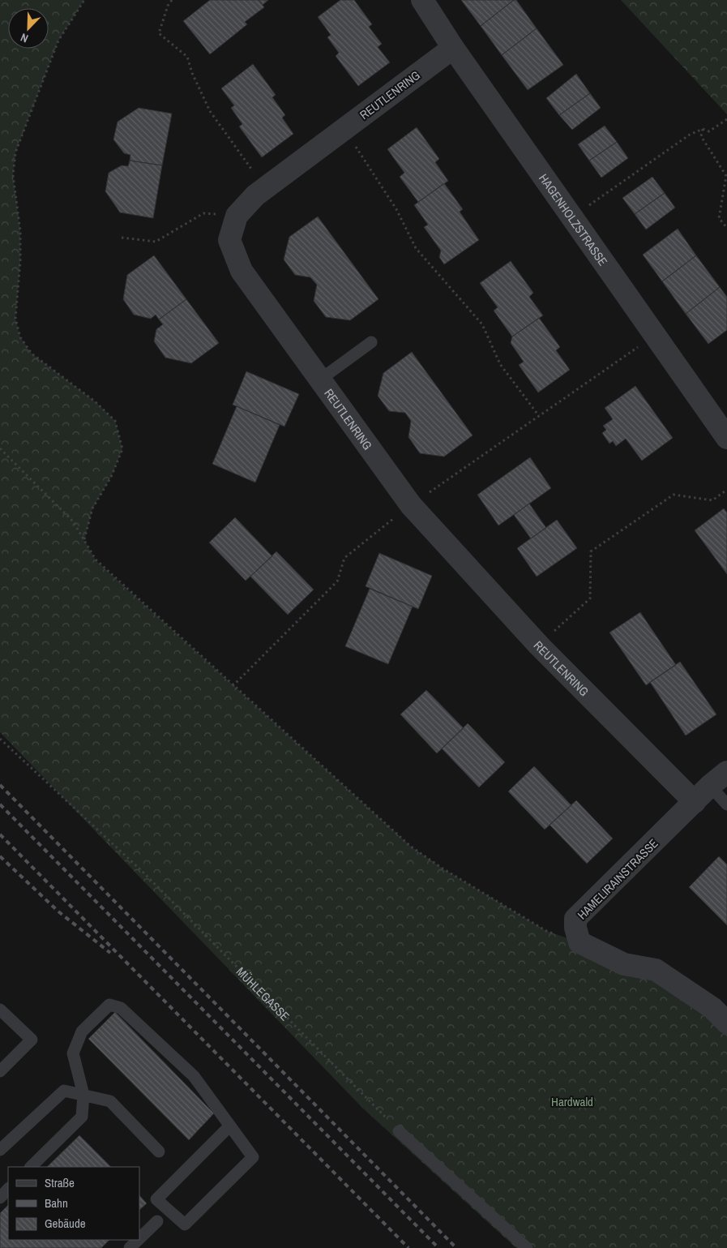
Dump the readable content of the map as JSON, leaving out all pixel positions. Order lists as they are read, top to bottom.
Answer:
{
  "streets": {
    "street": ["REUTLENRING", "HAGENHOLZSTRASSE", "HAMELIRAINSTRASSE"],
    "path": ["MÜHLEGASSE"]
  },
  "crossings": [
    ["REUTLENRING", "HAGENHOLZSTRASSE"],
    ["REUTLENRING", "HAMELIRAINSTRASSE"]
  ],
  "parks": ["Hardwald"],
  "legend": ["Straße", "Bahn", "Gebäude"],
  "north": "bottom left"
}
